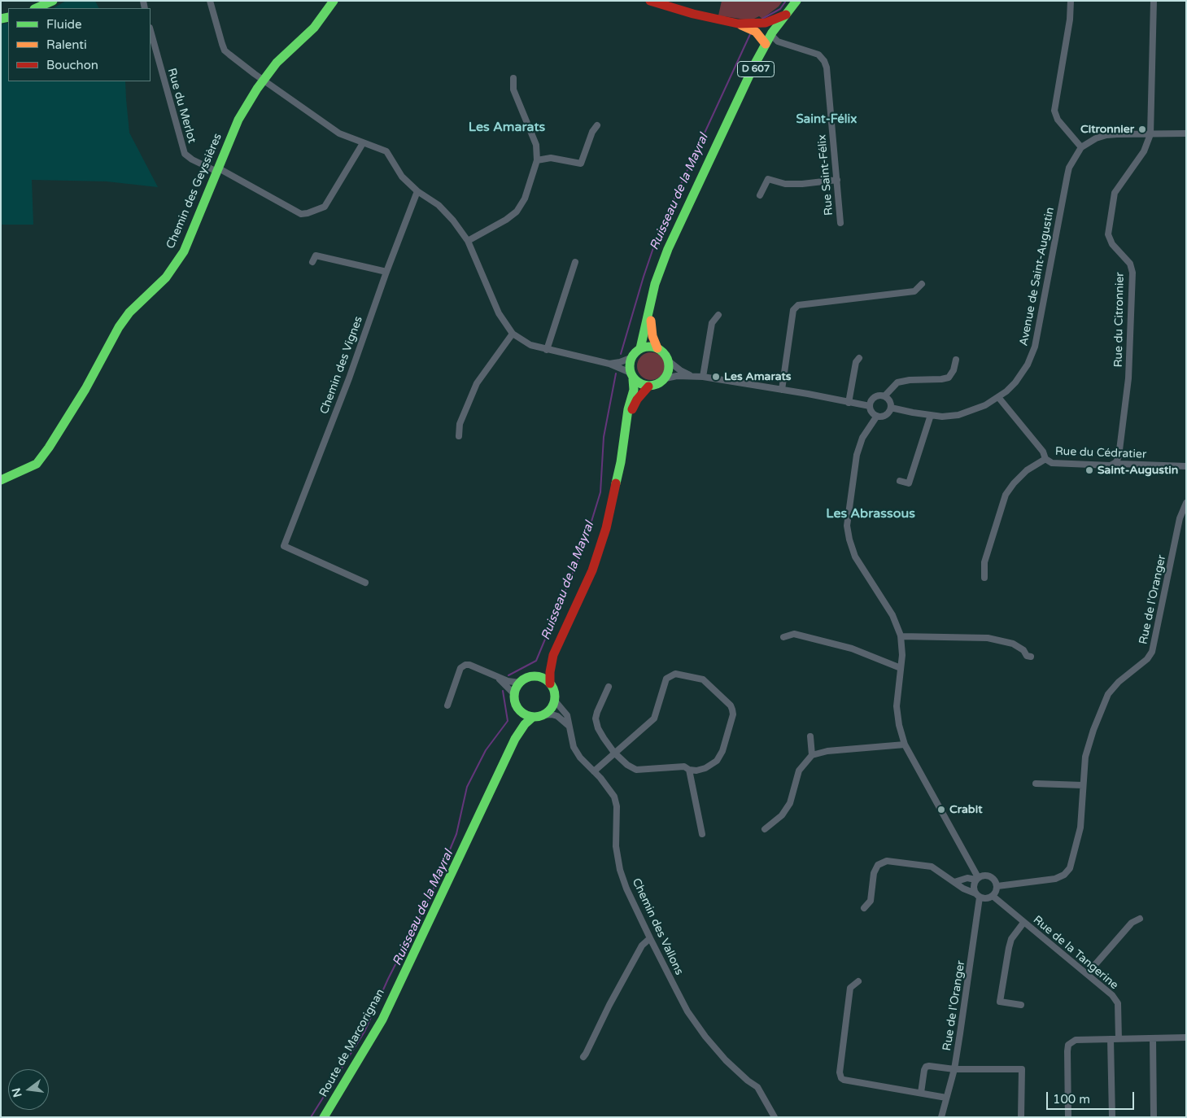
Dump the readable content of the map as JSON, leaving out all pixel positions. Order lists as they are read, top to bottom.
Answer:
{
  "streets": {
    "main road": ["D 607", "Chemin des Geyssières", "Route de Marcorignan"],
    "street": [
      "Rue du Merlot",
      "Rue Saint-Félix",
      "Avenue de Saint-Augustin",
      "Rue du Citronnier",
      "Chemin des Vignes",
      "Rue du Cédratier",
      "Rue de l'Oranger",
      "Chemin des Vallons",
      "Rue de la Tangerine"
    ]
  },
  "crossings": [
    ["D 607", "Rue Saint-Félix"],
    ["Rue du Merlot", "Chemin des Geyssières"],
    ["Avenue de Saint-Augustin", "Rue du Citronnier"],
    ["Avenue de Saint-Augustin", "Rue du Cédratier"],
    ["Rue du Citronnier", "Rue du Cédratier"],
    ["Rue de l'Oranger", "Rue de la Tangerine"],
    ["Chemin des Vallons", "Route de Marcorignan"]
  ],
  "districts": ["Saint-Félix", "Les Amarats", "Les Abrassous"],
  "water": ["Ruisseau de la Mayral"],
  "places": [
    "Citronnier",
    "Les Amarats",
    "Saint-Augustin",
    "Crabit"
  ],
  "legend": ["Fluide", "Ralenti", "Bouchon"],
  "scale_bar": "100 m",
  "north": "left"
}
